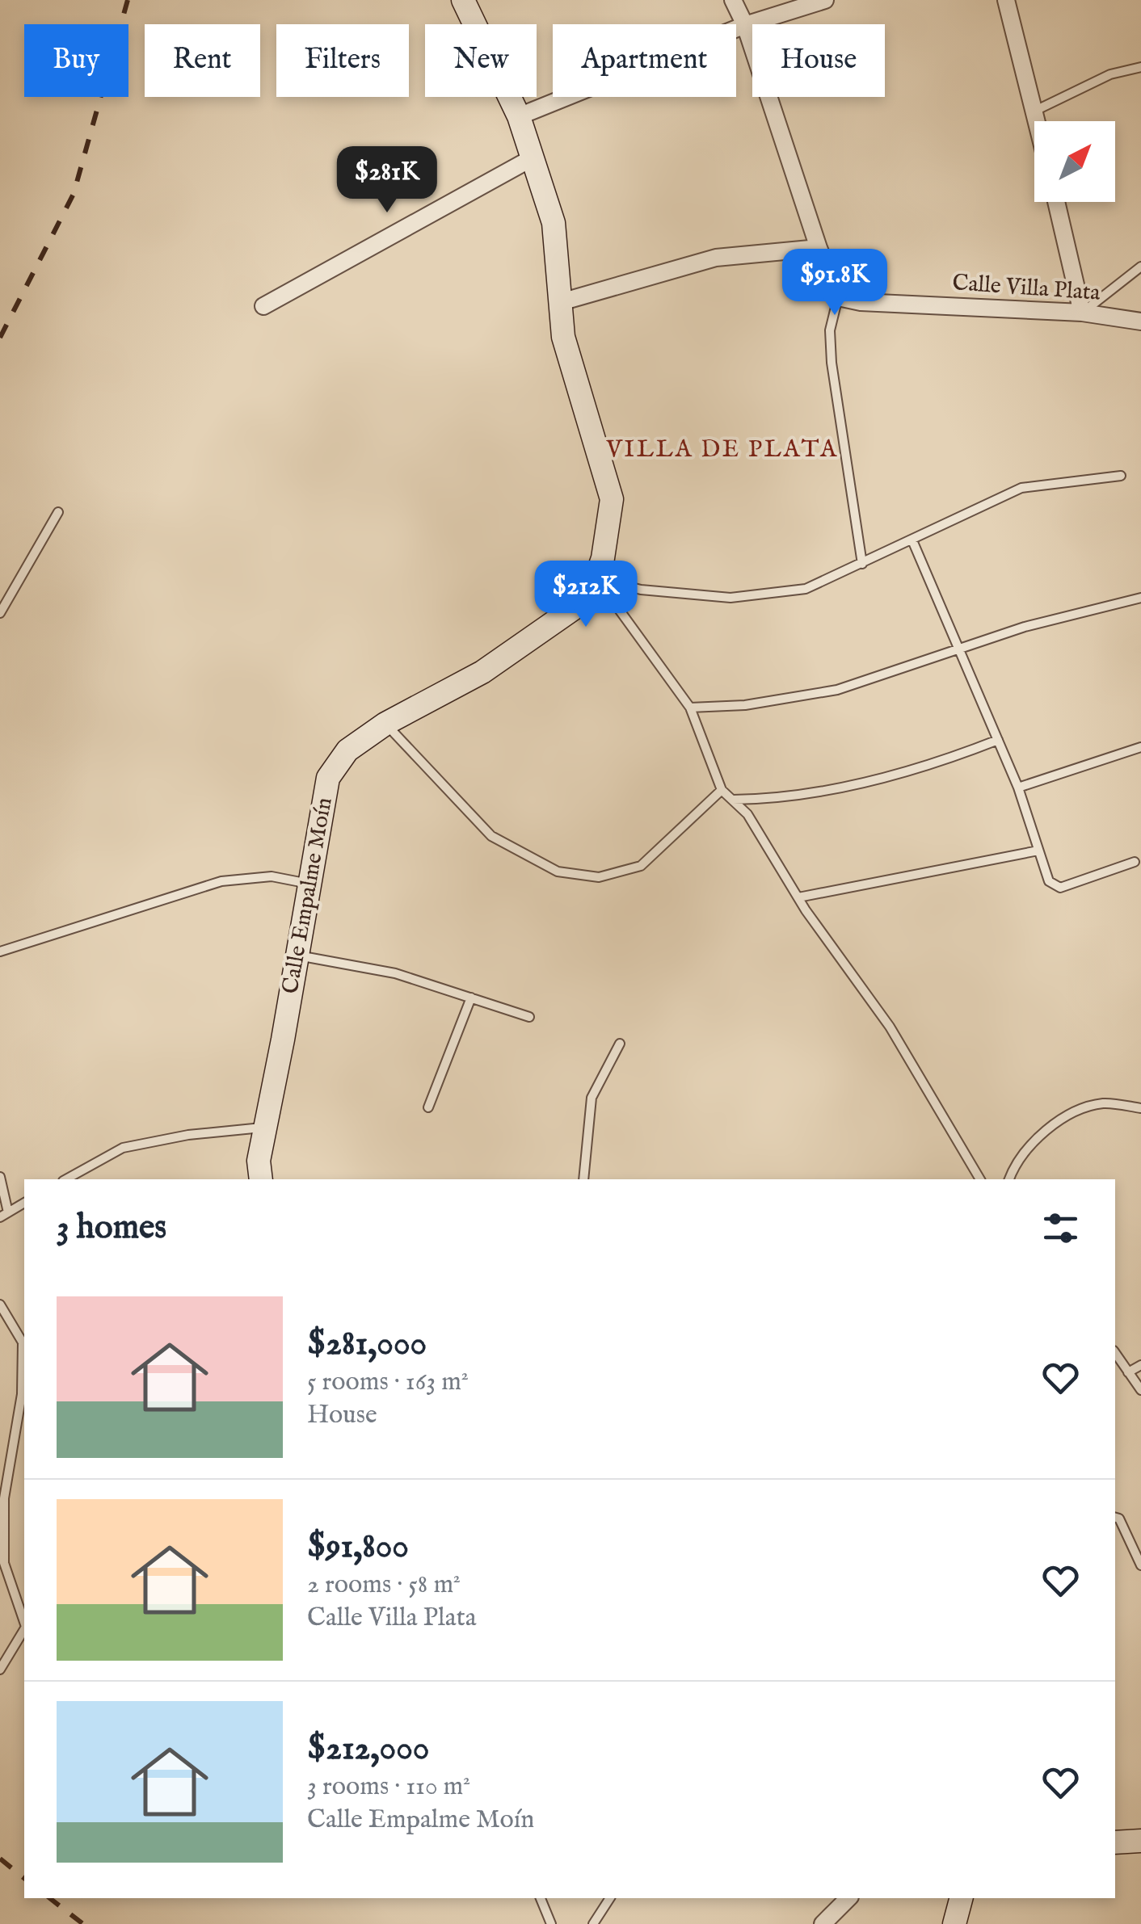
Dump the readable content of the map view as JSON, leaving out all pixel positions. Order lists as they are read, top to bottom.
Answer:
{
  "streets": {
    "street": ["Calle Villa Plata", "Calle Empalme Moín"]
  },
  "districts": ["VILLA DE PLATA"],
  "north": "top right",
  "page": {
    "chip": [
      "Buy",
      "Rent",
      "Filters",
      "New",
      "Apartment",
      "House"
    ],
    "price": ["$281K", "$91.8K", "$212K"],
    "heading": "3 homes",
    "list": [
      {
        "name": "$281,000",
        "note": "5 rooms · 163 m² · House"
      },
      {
        "name": "$91,800",
        "note": "2 rooms · 58 m² · Calle Villa Plata"
      },
      {
        "name": "$212,000",
        "note": "3 rooms · 110 m² · Calle Empalme Moín"
      }
    ]
  }
}
